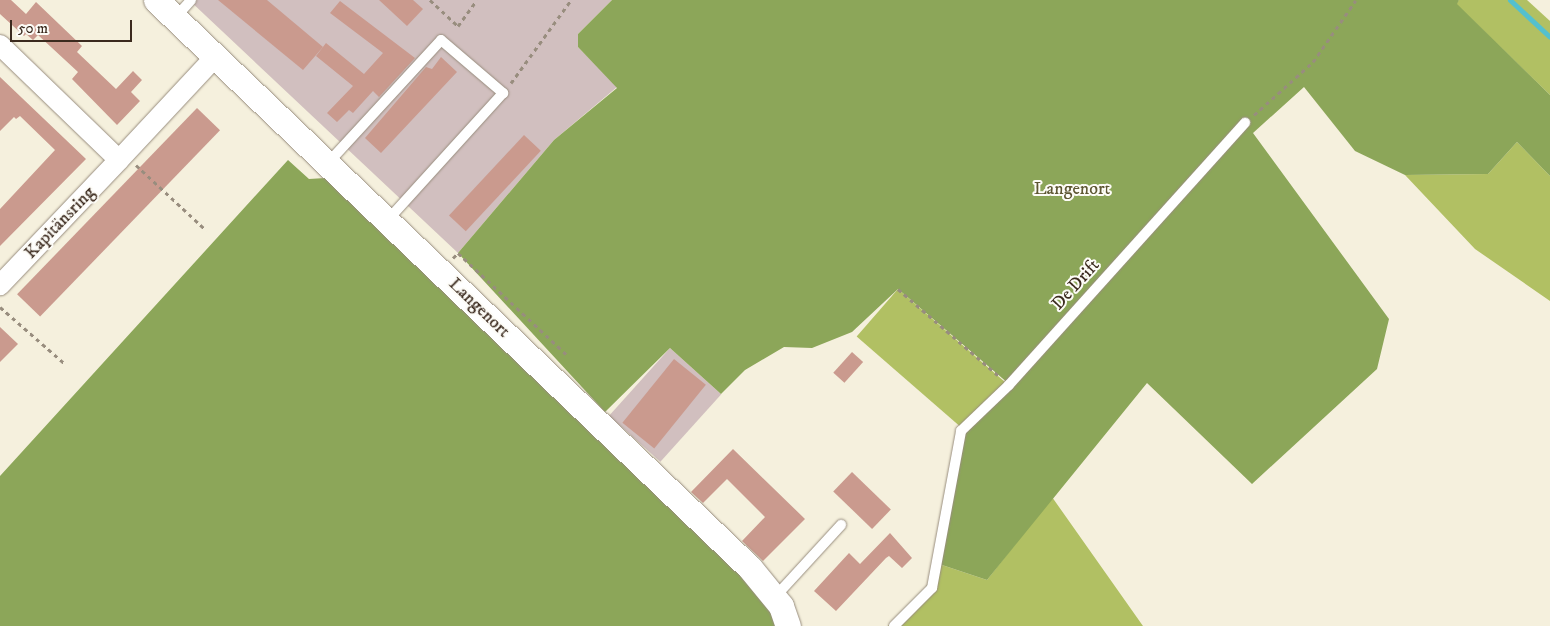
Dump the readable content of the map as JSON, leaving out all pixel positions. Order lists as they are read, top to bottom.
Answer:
{
  "streets": {
    "street": ["Kapitänsring", "Langenort"],
    "lane": ["De Drift"]
  },
  "crossings": [
    ["Kapitänsring", "Langenort"]
  ],
  "parks": ["Langenort"],
  "scale_bar": "50 m"
}
